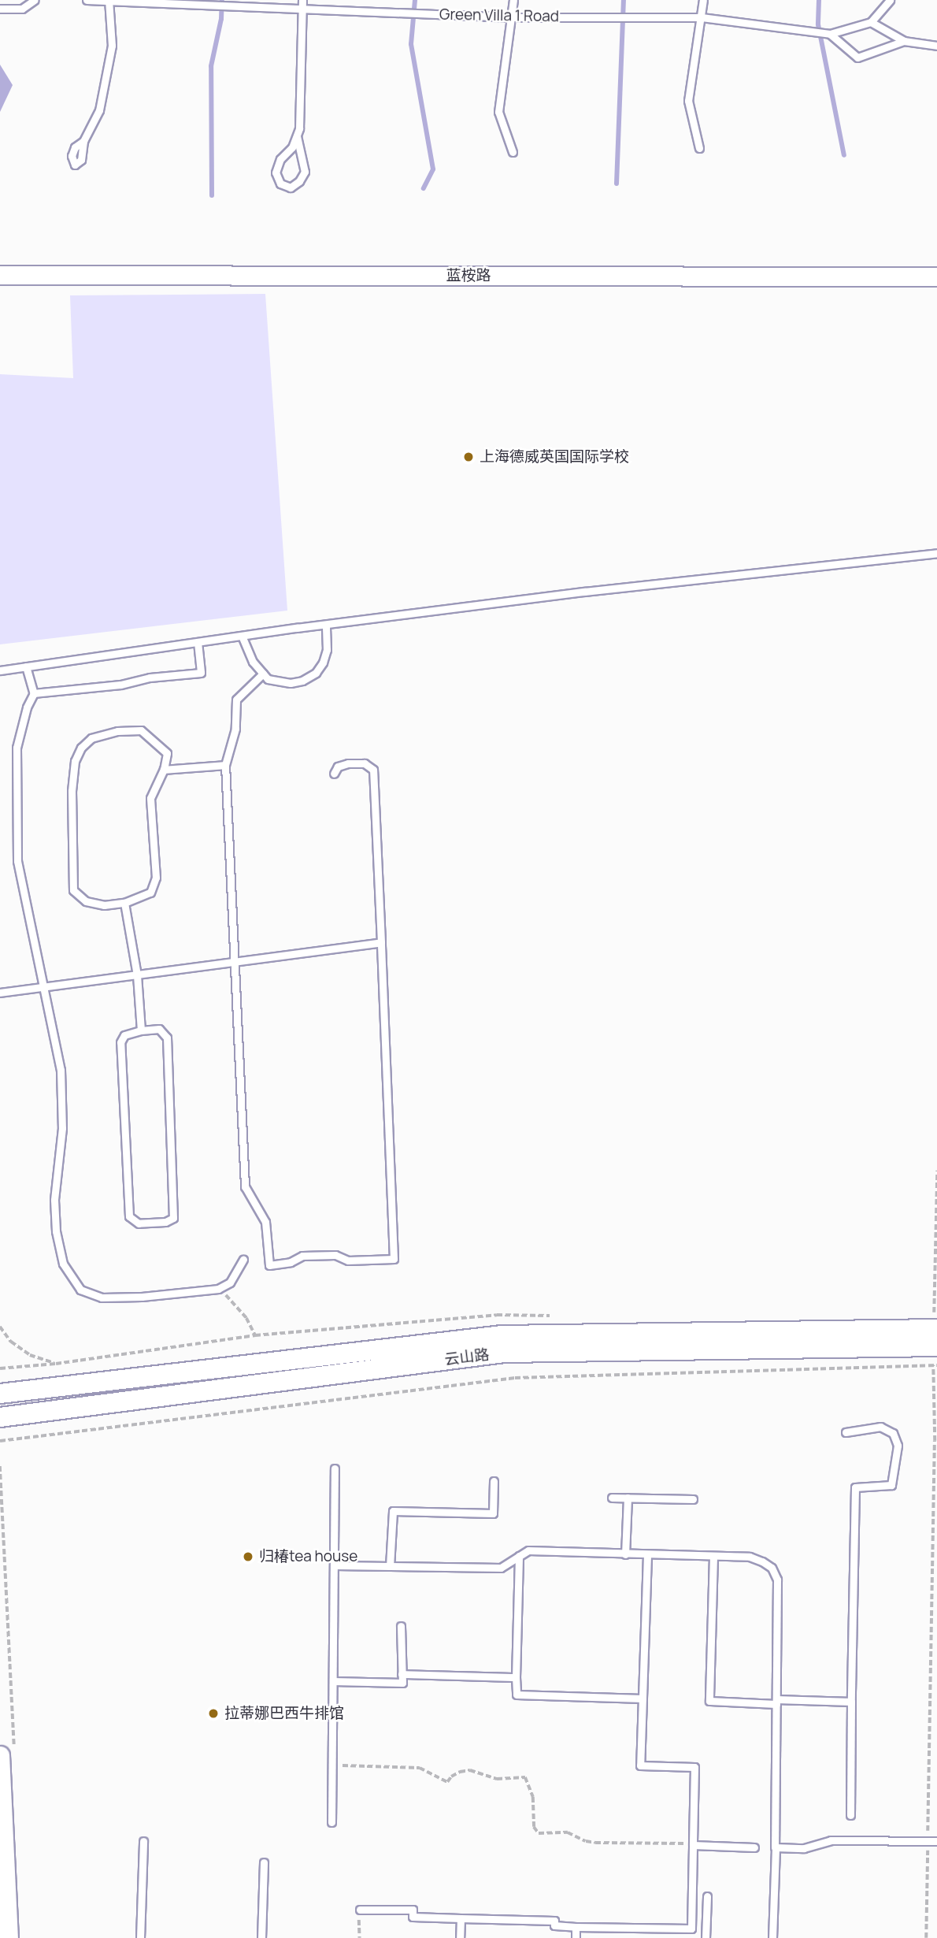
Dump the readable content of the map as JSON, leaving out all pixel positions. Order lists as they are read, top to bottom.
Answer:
{
  "streets": {
    "main road": ["云山路"],
    "street": ["蓝桉路"],
    "lane": ["Green Villa 1 Road"]
  },
  "places": ["上海德威英国国际学校", "归椿tea house", "拉蒂娜巴西牛排馆"]
}
